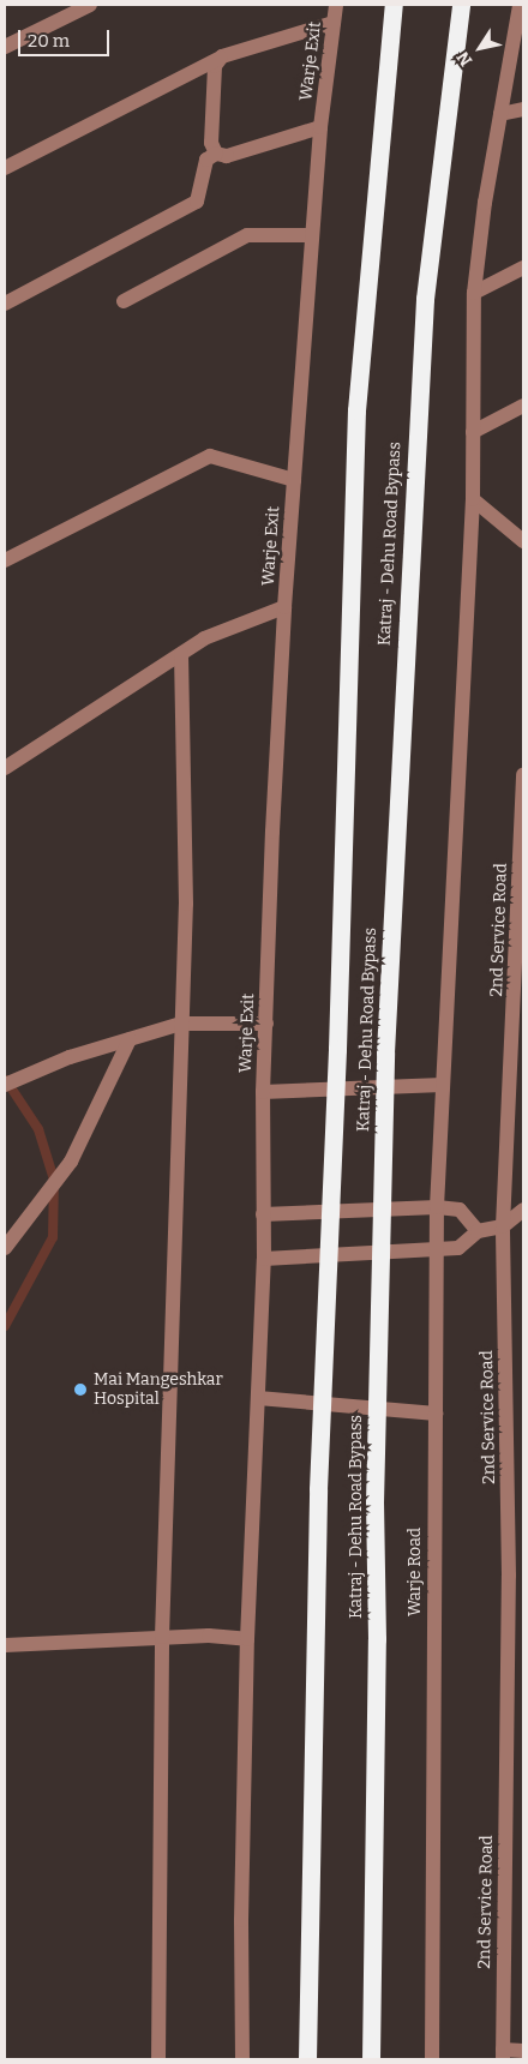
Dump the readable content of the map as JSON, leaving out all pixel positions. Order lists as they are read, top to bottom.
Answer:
{
  "streets": {
    "highway": ["Katraj - Dehu Road Bypass"],
    "street": ["Warje Exit", "2nd Service Road", "Warje Road"]
  },
  "places": ["Mai Mangeshkar Hospital"],
  "scale_bar": "20 m",
  "north": "bottom left"
}
